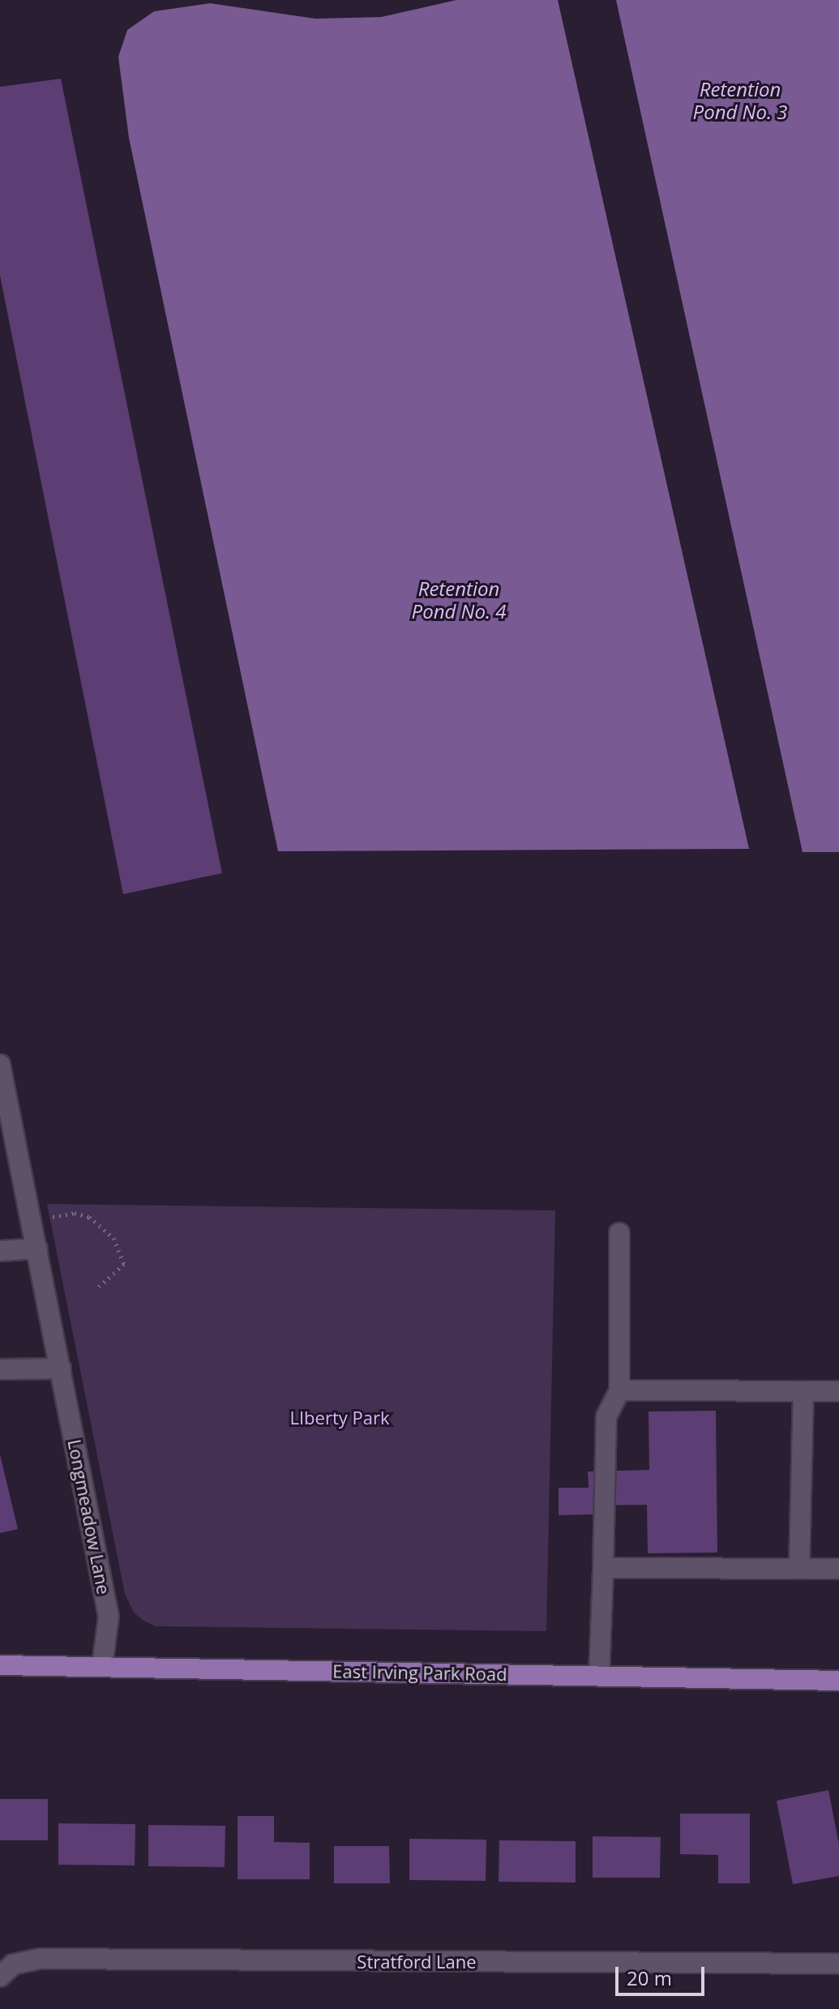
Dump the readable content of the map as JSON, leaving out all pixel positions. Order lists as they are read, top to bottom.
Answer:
{
  "streets": {
    "main road": ["East Irving Park Road"],
    "street": ["Longmeadow Lane", "Stratford Lane"]
  },
  "crossings": [
    ["Longmeadow Lane", "East Irving Park Road"]
  ],
  "water": ["Retention Pond No. 3", "Retention Pond No. 4"],
  "parks": ["LIberty Park"],
  "scale_bar": "20 m"
}
